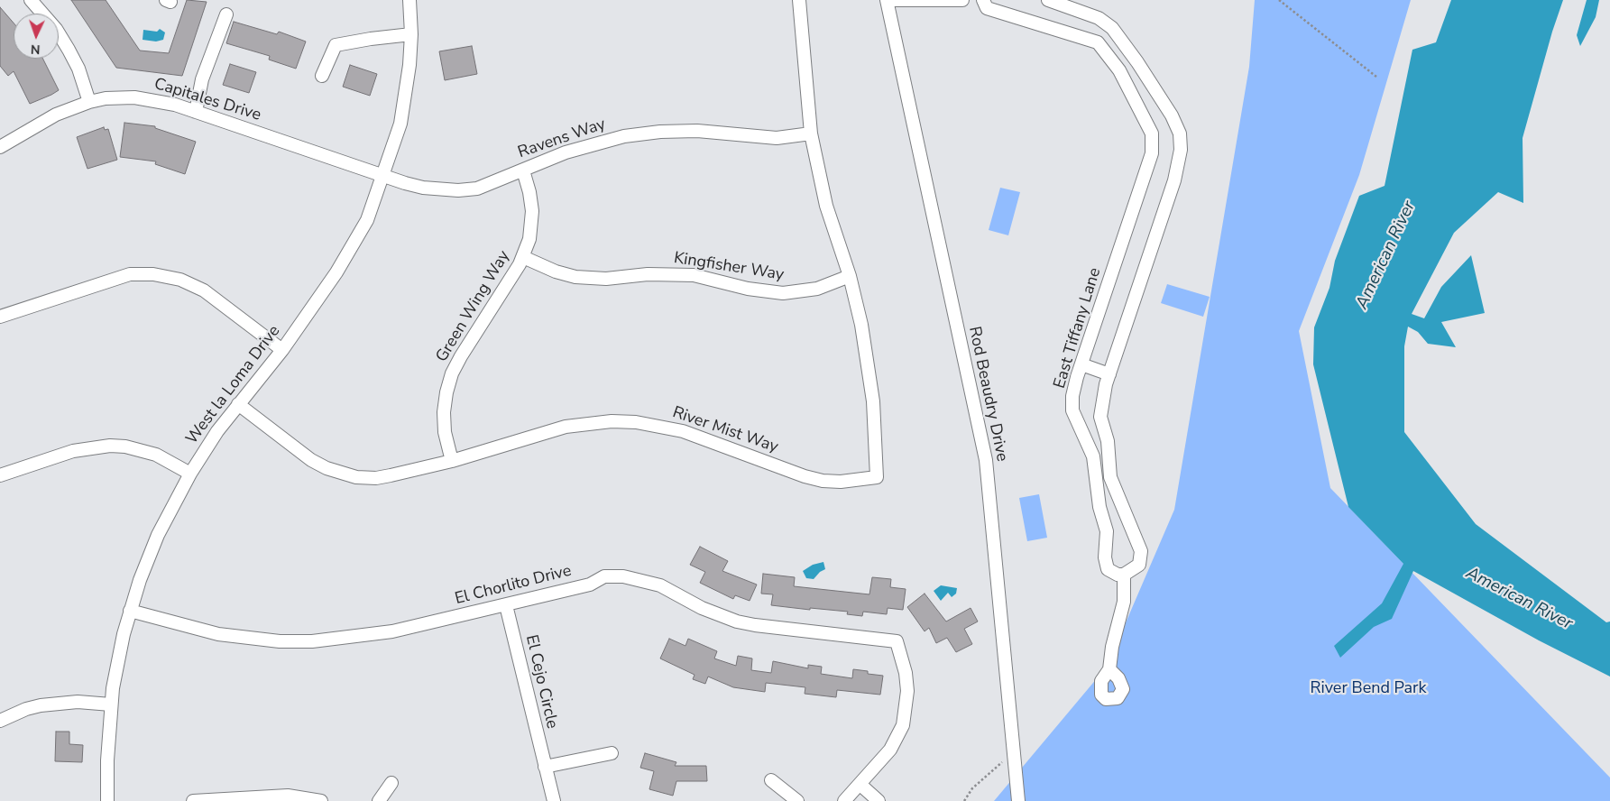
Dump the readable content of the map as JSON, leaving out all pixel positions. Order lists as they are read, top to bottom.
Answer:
{
  "streets": {
    "street": [
      "Capitales Drive",
      "Ravens Way",
      "Kingfisher Way",
      "Green Wing Way",
      "East Tiffany Lane",
      "West la Loma Drive",
      "Rod Beaudry Drive",
      "River Mist Way",
      "El Chorlito Drive",
      "El Cejo Circle"
    ]
  },
  "crossings": [
    ["Capitales Drive", "Ravens Way"],
    ["Capitales Drive", "West la Loma Drive"],
    ["Ravens Way", "Green Wing Way"],
    ["Ravens Way", "West la Loma Drive"],
    ["Ravens Way", "River Mist Way"],
    ["Kingfisher Way", "Green Wing Way"],
    ["Kingfisher Way", "River Mist Way"],
    ["Green Wing Way", "River Mist Way"],
    ["West la Loma Drive", "River Mist Way"],
    ["West la Loma Drive", "El Chorlito Drive"],
    ["El Chorlito Drive", "El Cejo Circle"]
  ],
  "water": ["American River"],
  "parks": ["River Bend Park"],
  "north": "bottom"
}
